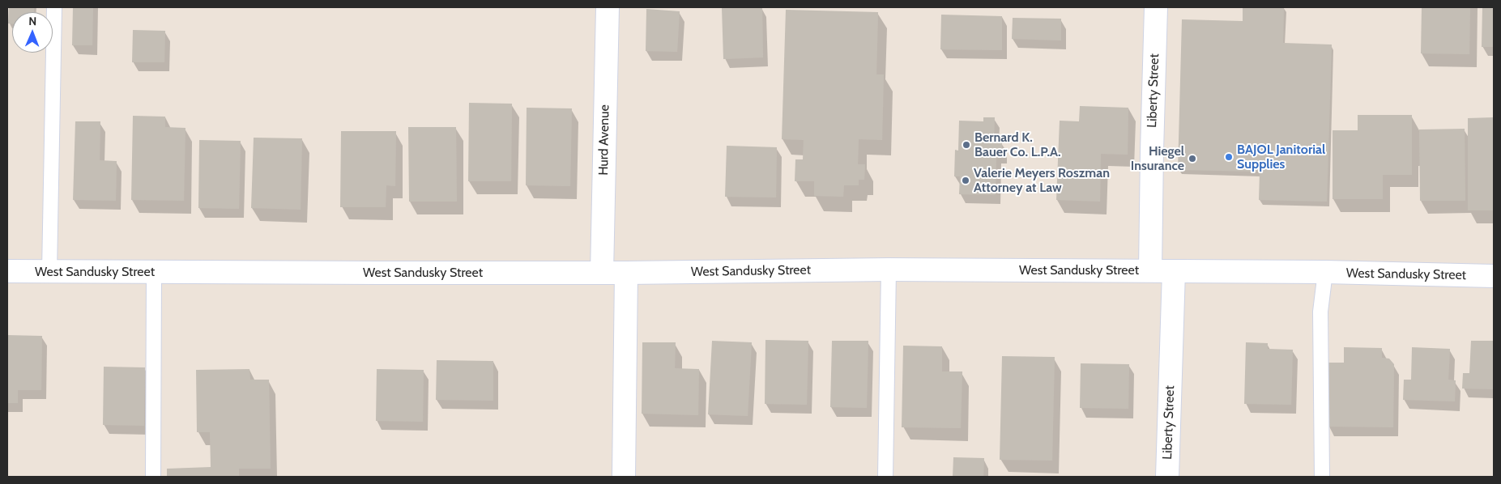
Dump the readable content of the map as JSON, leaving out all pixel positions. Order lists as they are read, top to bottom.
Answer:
{
  "streets": {
    "street": ["Liberty Street", "Hurd Avenue", "West Sandusky Street"]
  },
  "crossings": [
    ["Liberty Street", "West Sandusky Street"],
    ["Hurd Avenue", "West Sandusky Street"]
  ],
  "places": [
    "Bernard K. Bauer Co. L.P.A.",
    "BAJOL Janitorial Supplies",
    "Hiegel Insurance",
    "Valerie Meyers Roszman Attorney at Law"
  ],
  "north": "top"
}
